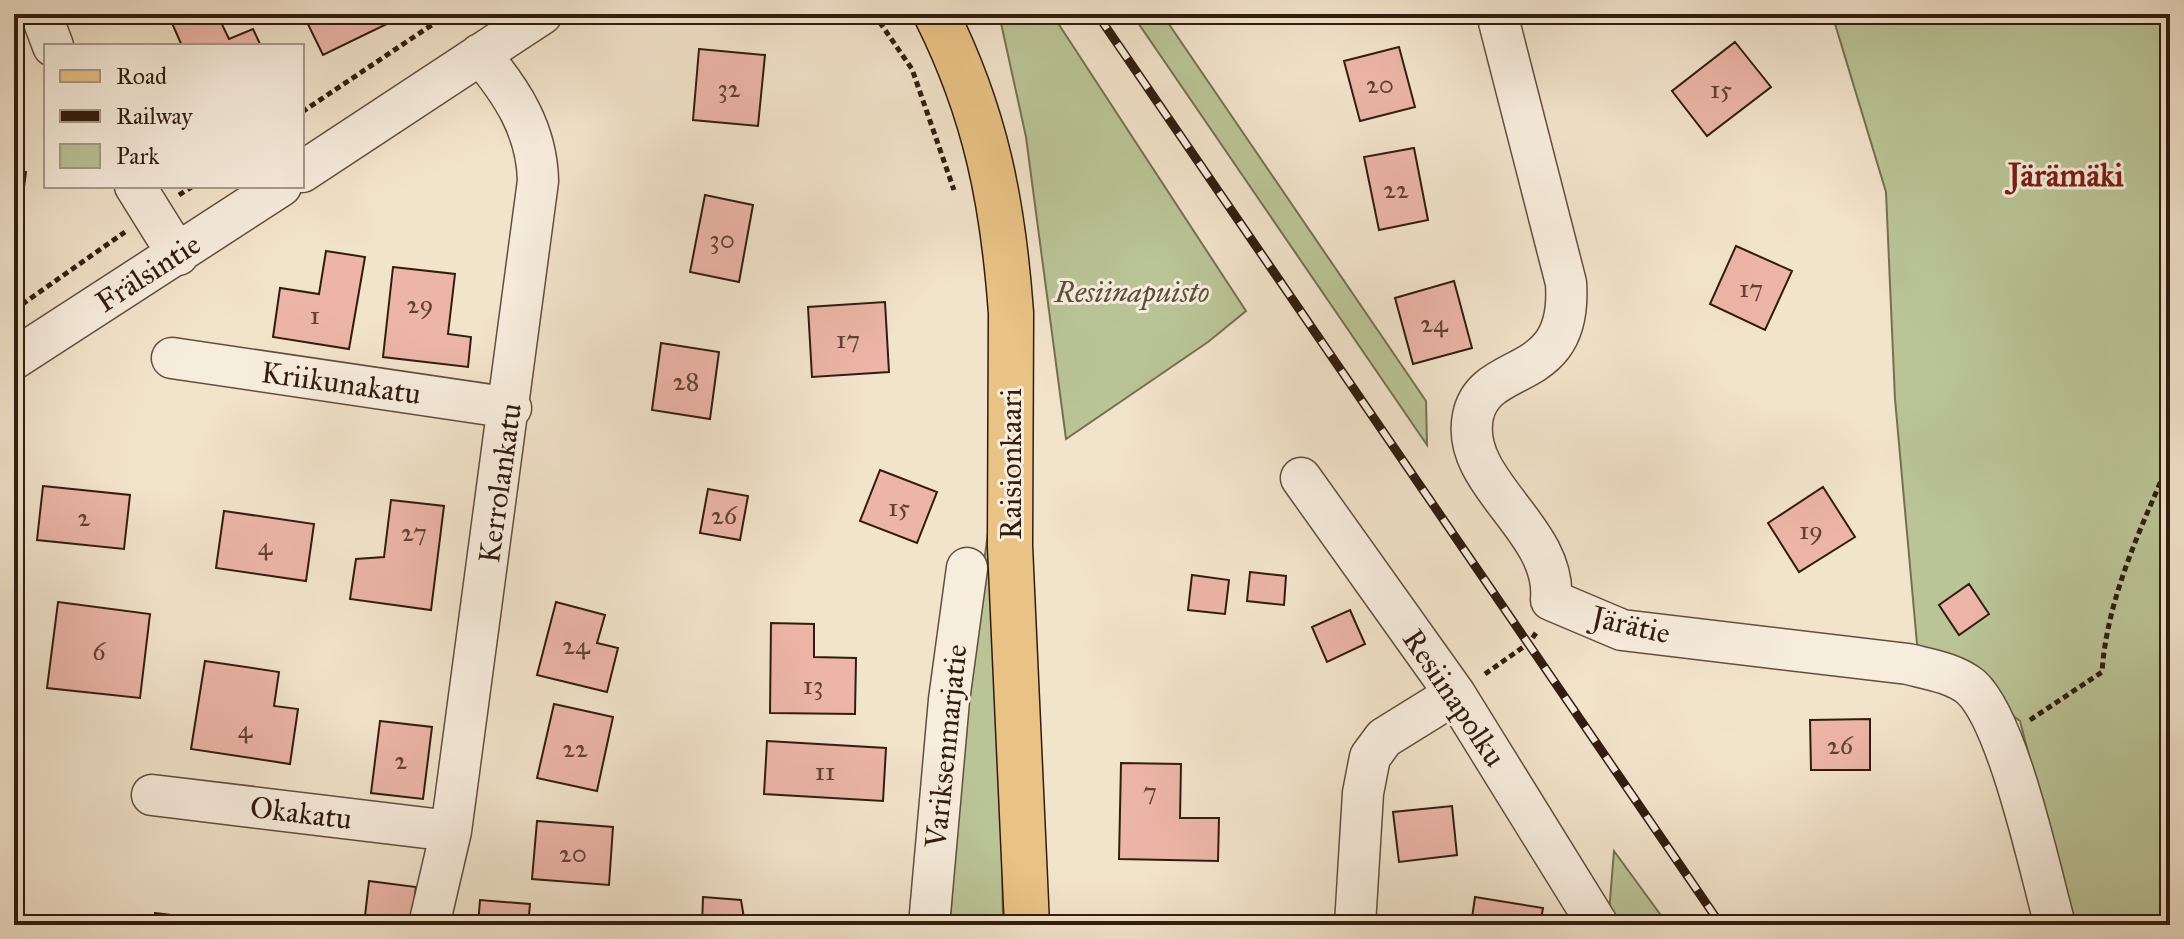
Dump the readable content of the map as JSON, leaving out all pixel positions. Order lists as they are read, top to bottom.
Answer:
{
  "streets": {
    "main road": ["Raisionkaari"],
    "street": [
      "Frälsintie",
      "Kriikunakatu",
      "Kerrolankatu",
      "Järätie",
      "Resiinapolku",
      "Variksenmarjatie",
      "Okakatu"
    ]
  },
  "crossings": [
    ["Kriikunakatu", "Kerrolankatu"],
    ["Kerrolankatu", "Okakatu"]
  ],
  "districts": ["Järämäki"],
  "parks": ["Resiinapuisto"],
  "house_numbers": [
    "20",
    "32",
    "15",
    "22",
    "30",
    "17",
    "29",
    "1",
    "24",
    "17",
    "28",
    "15",
    "26",
    "2",
    "19",
    "27",
    "4",
    "24",
    "6",
    "13",
    "4",
    "26",
    "22",
    "2",
    "11",
    "7",
    "20"
  ],
  "legend": ["Road", "Railway", "Park"]
}
